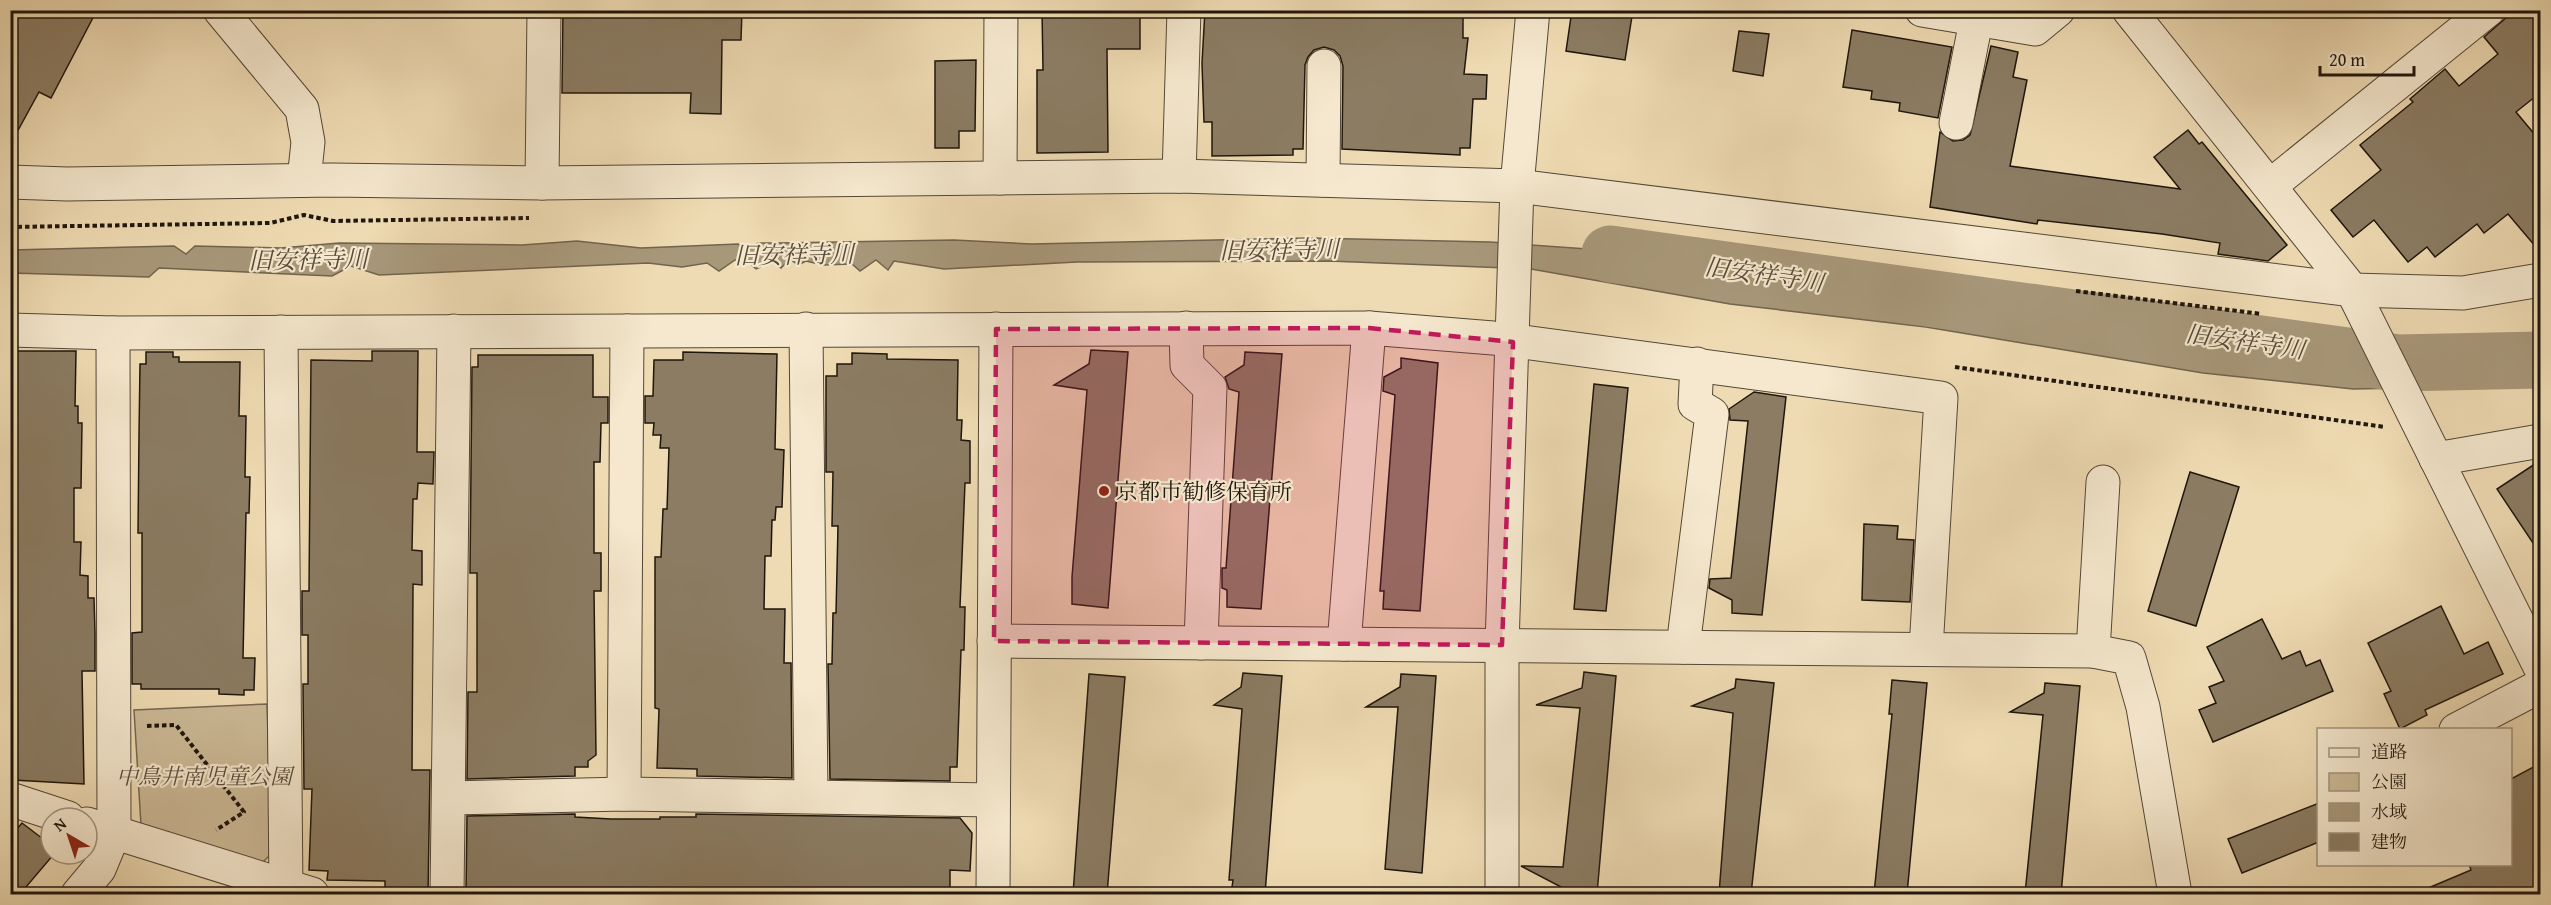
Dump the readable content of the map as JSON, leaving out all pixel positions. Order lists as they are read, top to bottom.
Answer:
{
  "water": ["旧安祥寺川"],
  "parks": ["中鳥井南児童公園"],
  "places": ["京都市勧修保育所"],
  "legend": [
    "道路",
    "公園",
    "水域",
    "建物"
  ],
  "scale_bar": "20 m",
  "north": "top left"
}
